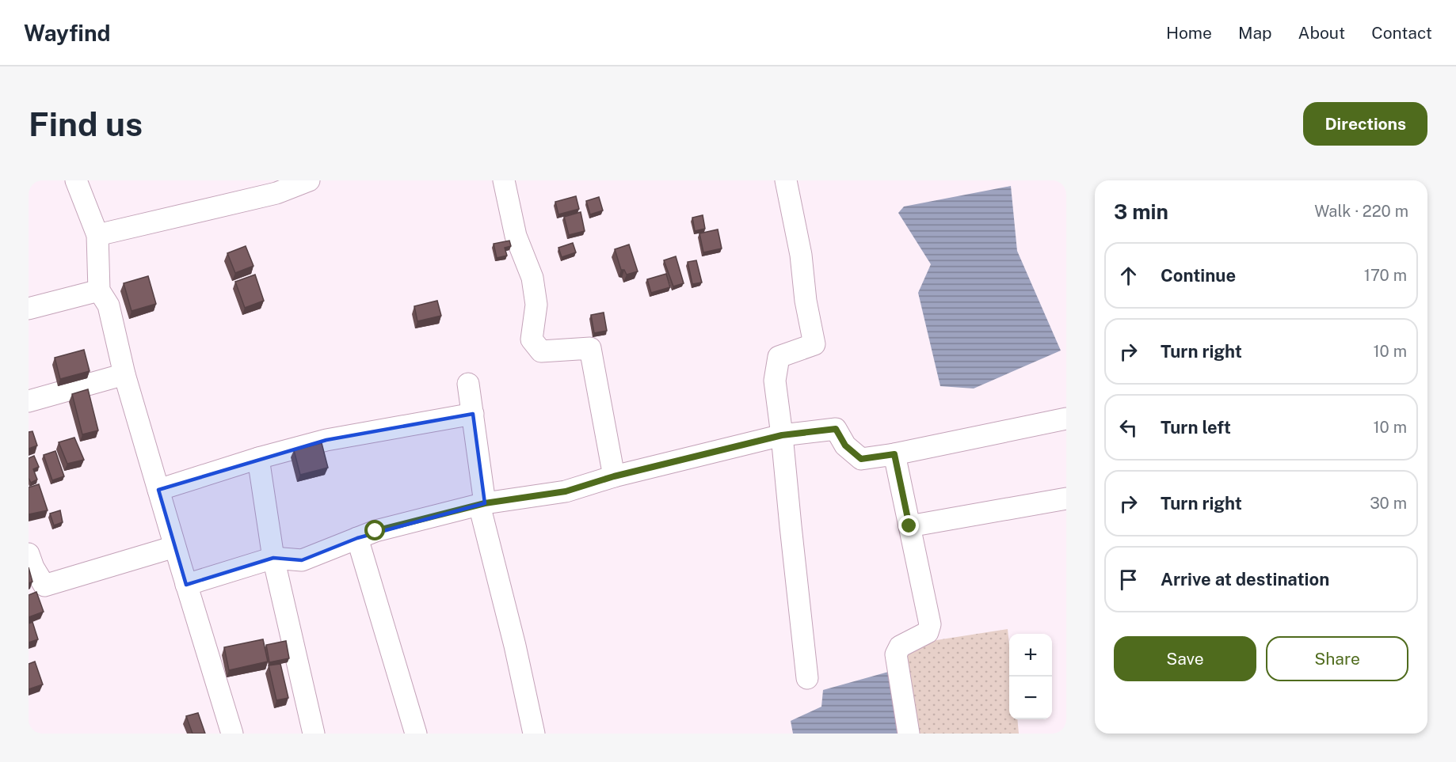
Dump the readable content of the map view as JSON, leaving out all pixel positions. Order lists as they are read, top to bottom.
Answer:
{
  "page": {
    "header": "Wayfind",
    "nav": [
      "Home",
      "Map",
      "About",
      "Contact"
    ],
    "buttons": [
      "Directions",
      ["Save", "Share"]
    ],
    "title": "Find us",
    "heading": ["3 min", "Walk · 220 m"],
    "list": [
      ["Continue", "170 m"],
      ["Turn right", "10 m"],
      ["Turn left", "10 m"],
      ["Turn right", "30 m"],
      "Arrive at destination"
    ],
    "map_buttons": ["+", "−"]
  }
}
